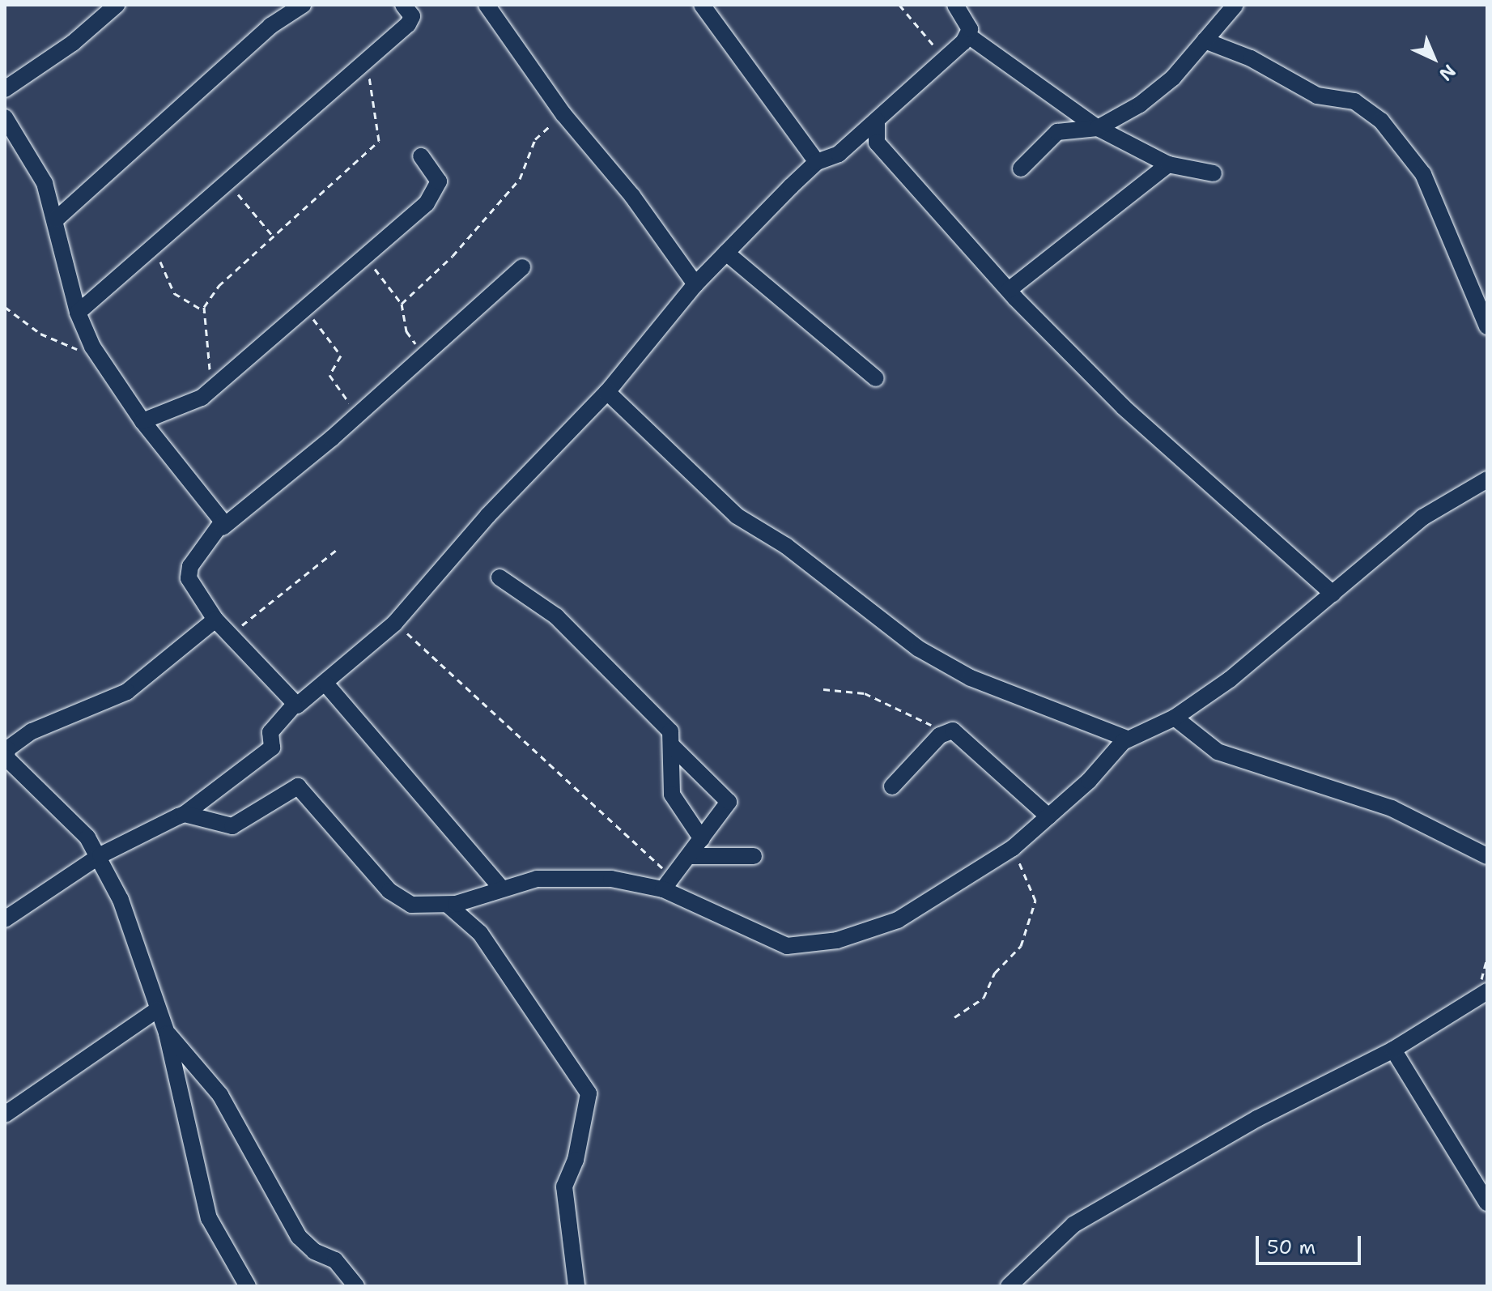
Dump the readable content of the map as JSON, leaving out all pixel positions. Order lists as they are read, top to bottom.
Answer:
{
  "scale_bar": "50 m",
  "north": "bottom right"
}
